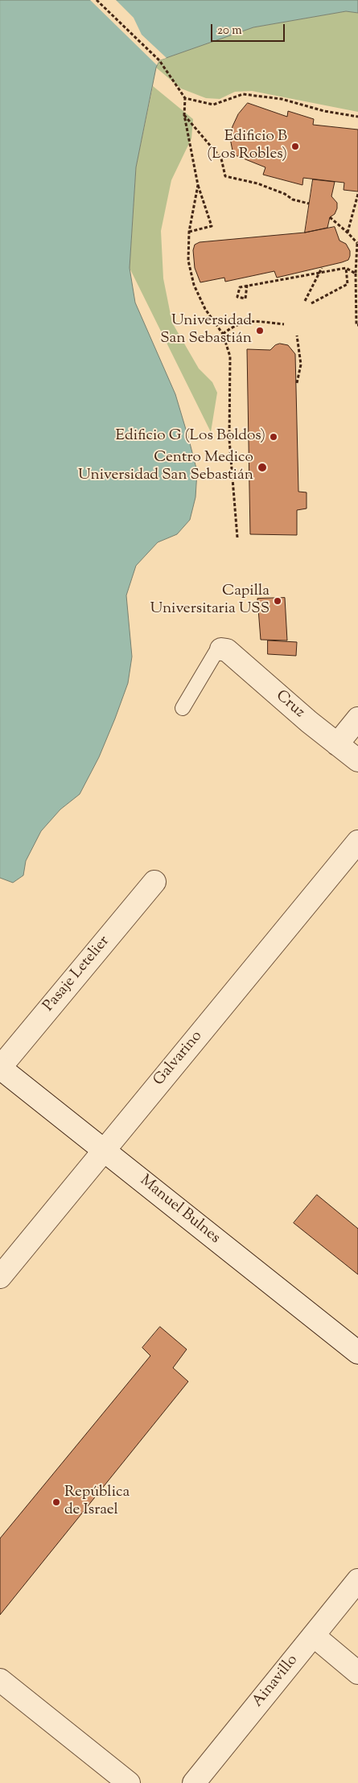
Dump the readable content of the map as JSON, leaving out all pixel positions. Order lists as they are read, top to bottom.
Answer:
{
  "streets": {
    "street": [
      "Cruz",
      "Pasaje Letelier",
      "Galvarino",
      "Manuel Bulnes",
      "Ainavillo"
    ]
  },
  "crossings": [
    ["Pasaje Letelier", "Manuel Bulnes"],
    ["Galvarino", "Manuel Bulnes"]
  ],
  "places": [
    "Edificio B (Los Robles)",
    "Universidad San Sebastián",
    "Edificio G (Los Boldos)",
    "Centro Medico Universidad San Sebastián",
    "Capilla Universitaria USS",
    "República de Israel"
  ],
  "scale_bar": "20 m"
}
